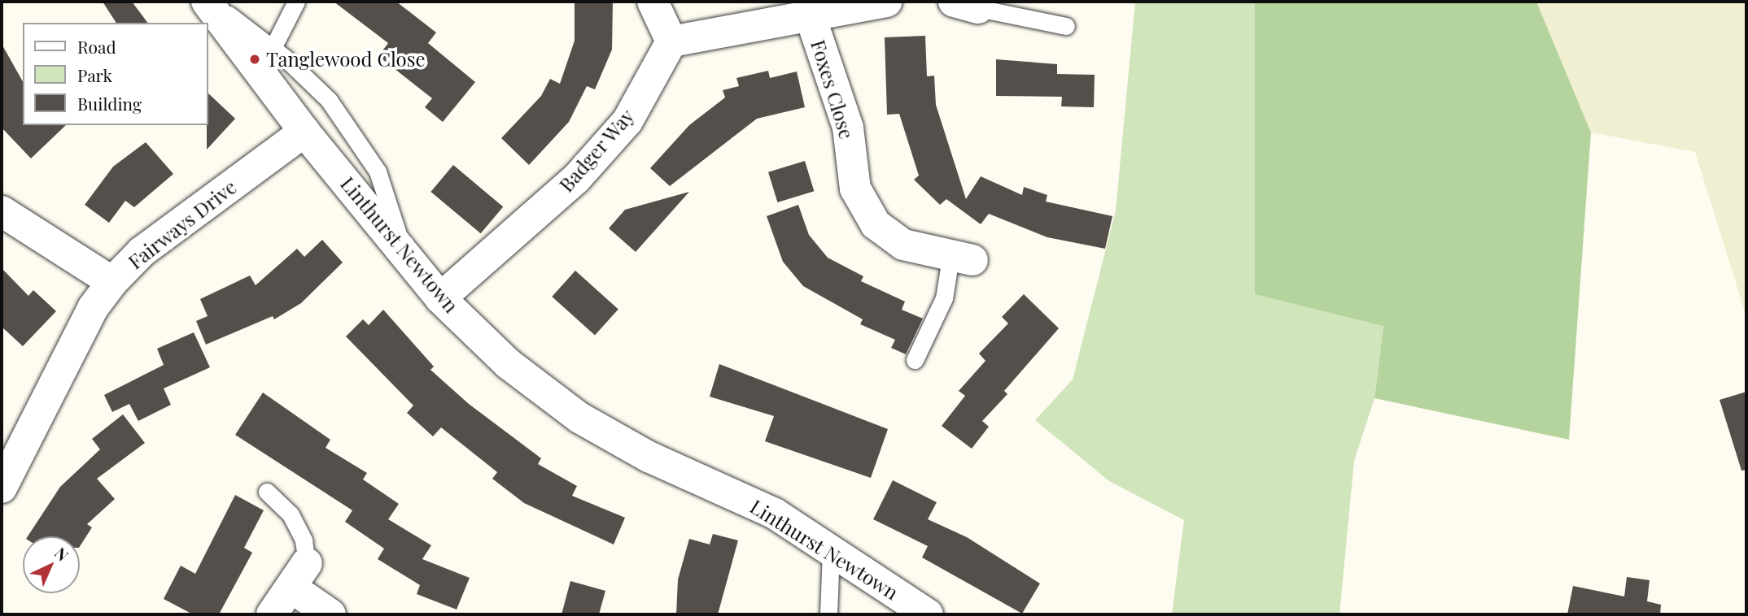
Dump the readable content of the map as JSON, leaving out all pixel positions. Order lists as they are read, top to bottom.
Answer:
{
  "streets": {
    "street": [
      "Foxes Close",
      "Badger Way",
      "Fairways Drive",
      "Linthurst Newtown"
    ]
  },
  "crossings": [
    ["Badger Way", "Linthurst Newtown"],
    ["Fairways Drive", "Linthurst Newtown"]
  ],
  "places": ["Tanglewood Close"],
  "legend": ["Road", "Park", "Building"],
  "north": "top right"
}
